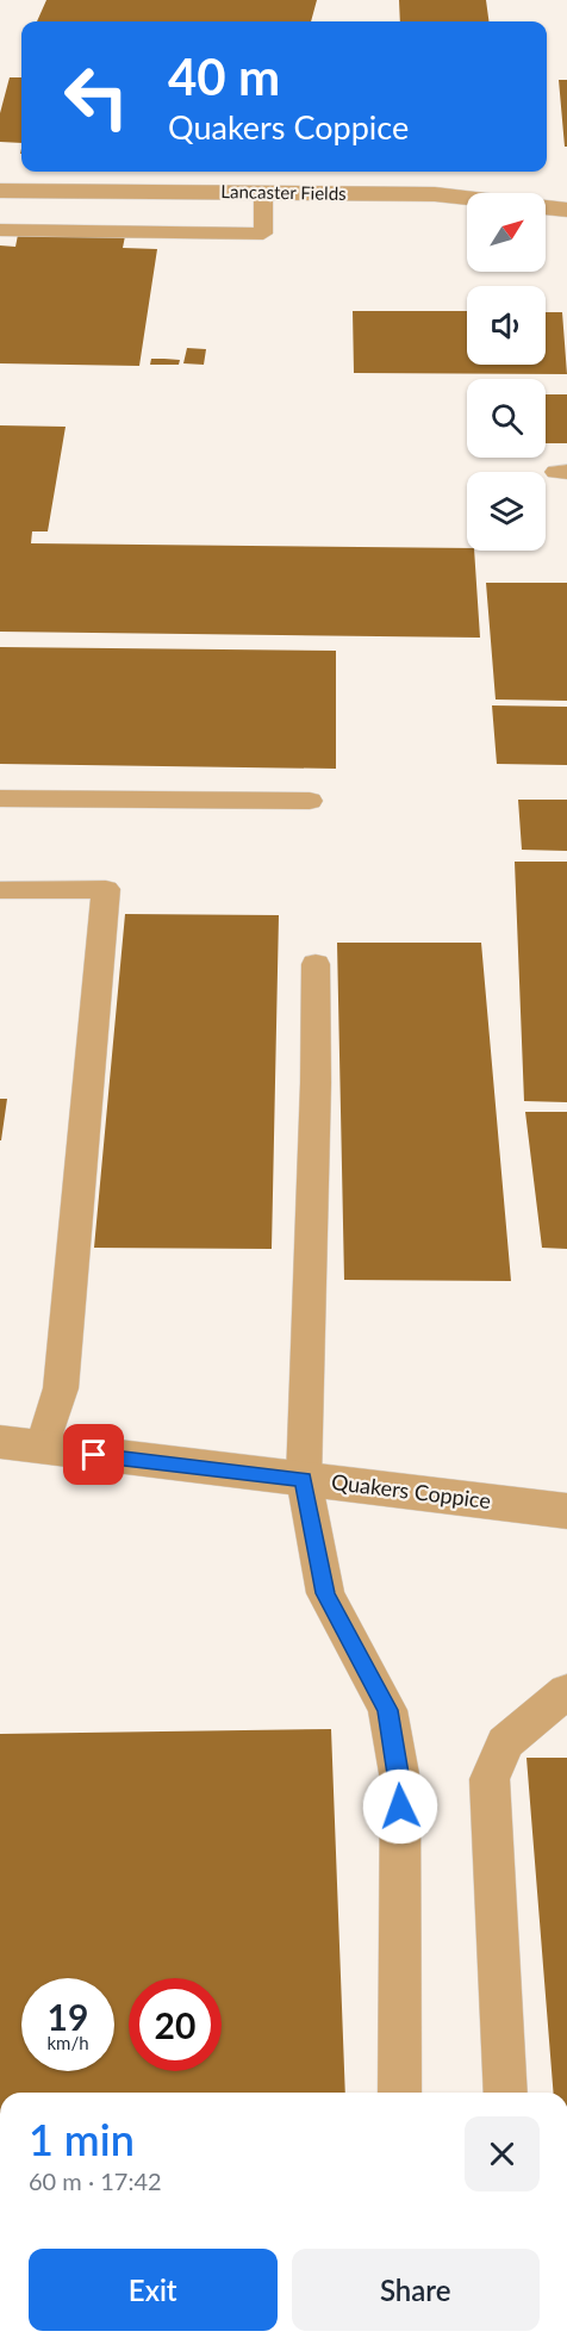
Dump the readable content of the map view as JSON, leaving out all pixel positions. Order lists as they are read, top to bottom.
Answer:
{
  "streets": {
    "street": ["Lancaster Fields", "Quakers Coppice"]
  },
  "north": "top right",
  "page": {
    "turn": ["40 m", "Quakers Coppice"],
    "speed": "19 km/h",
    "limit": "20",
    "heading": ["1 min", "60 m · 17:42"],
    "buttons": ["Exit", "Share"]
  }
}
